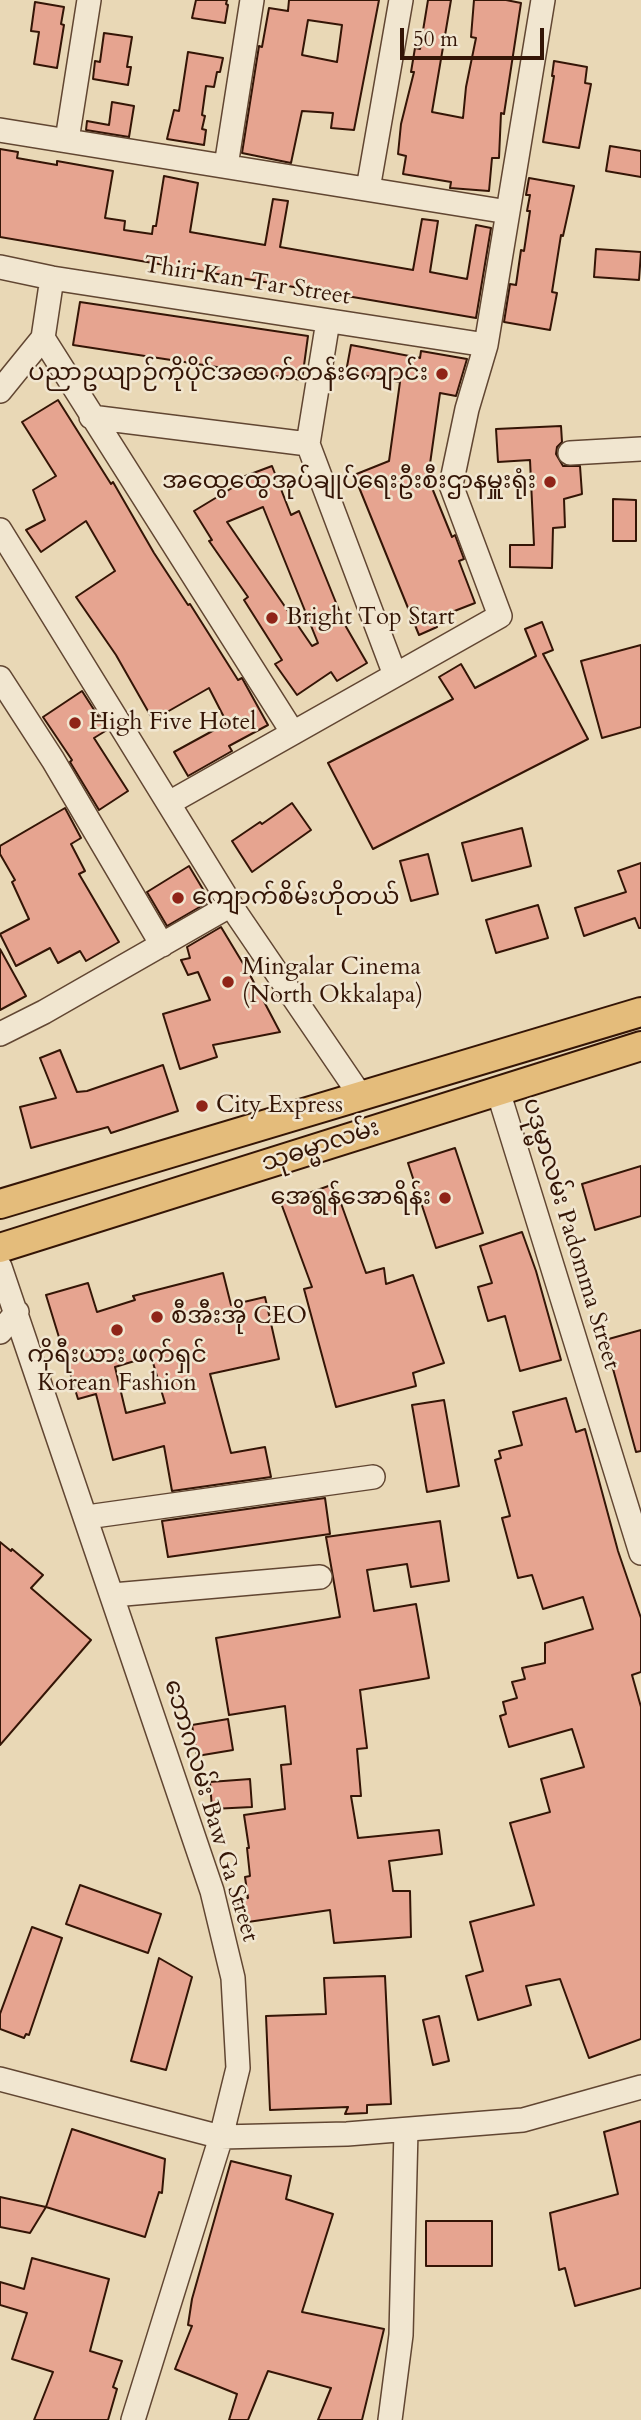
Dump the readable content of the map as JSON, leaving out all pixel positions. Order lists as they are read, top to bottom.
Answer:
{
  "streets": {
    "main road": ["သုဓမ္မာလမ်း"],
    "street": ["Thiri Kan Tar Street", "ပဒုမ္မာလမ်း Padomma Street", "ဘောဂလမ်း Baw Ga Street"]
  },
  "crossings": [
    ["သုဓမ္မာလမ်း", "ပဒုမ္မာလမ်း Padomma Street"]
  ],
  "places": [
    "ပညာဥယျာဉ်ကိုပိုင်အထက်တန်းကျောင်း",
    "အထွေထွေအုပ်ချုပ်ရေးဦးစီးဌာနမှူးရုံး",
    "Bright Top Start",
    "High Five Hotel",
    "ကျောက်စိမ်းဟိုတယ်",
    "Mingalar Cinema (North Okkalapa)",
    "City Express",
    "အေရွန်အောရိန်း",
    "စီအီးအို CEO",
    "ကိုရီးယား ဖက်ရှင် Korean Fashion"
  ],
  "scale_bar": "50 m"
}
